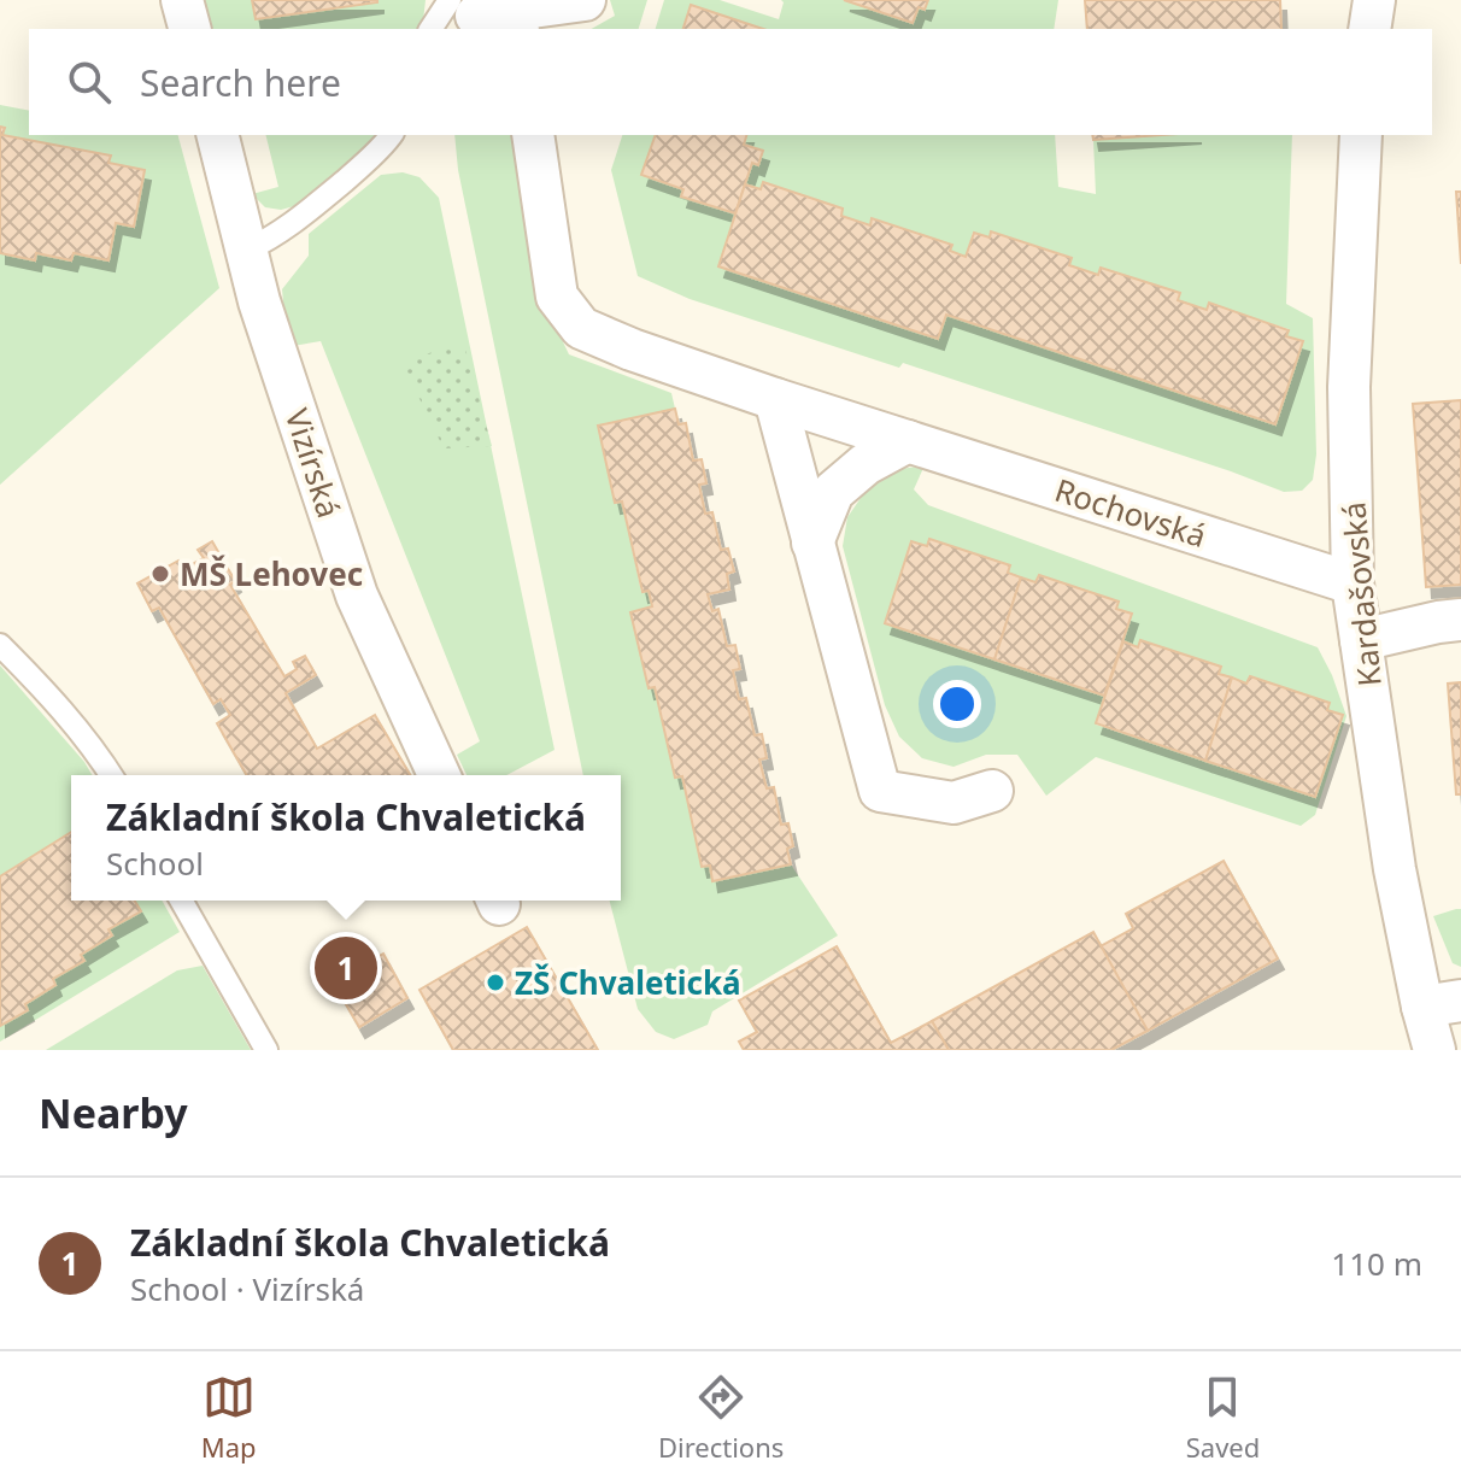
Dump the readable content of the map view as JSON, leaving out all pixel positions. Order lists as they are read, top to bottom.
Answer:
{
  "streets": {
    "street": ["Vizírská", "Rochovská", "Kardašovská"]
  },
  "crossings": [
    ["Rochovská", "Kardašovská"]
  ],
  "places": ["MŠ Lehovec", "ZŠ Chvaletická"],
  "page": {
    "search": "Search here",
    "popup": ["Základní škola Chvaletická", "School"],
    "pins": "1",
    "heading": "Nearby",
    "list": [
      {
        "mark": "1",
        "name": "Základní škola Chvaletická",
        "note": "School · Vizírská",
        "value": "110 m"
      }
    ],
    "nav": ["Map", "Directions", "Saved"]
  }
}
